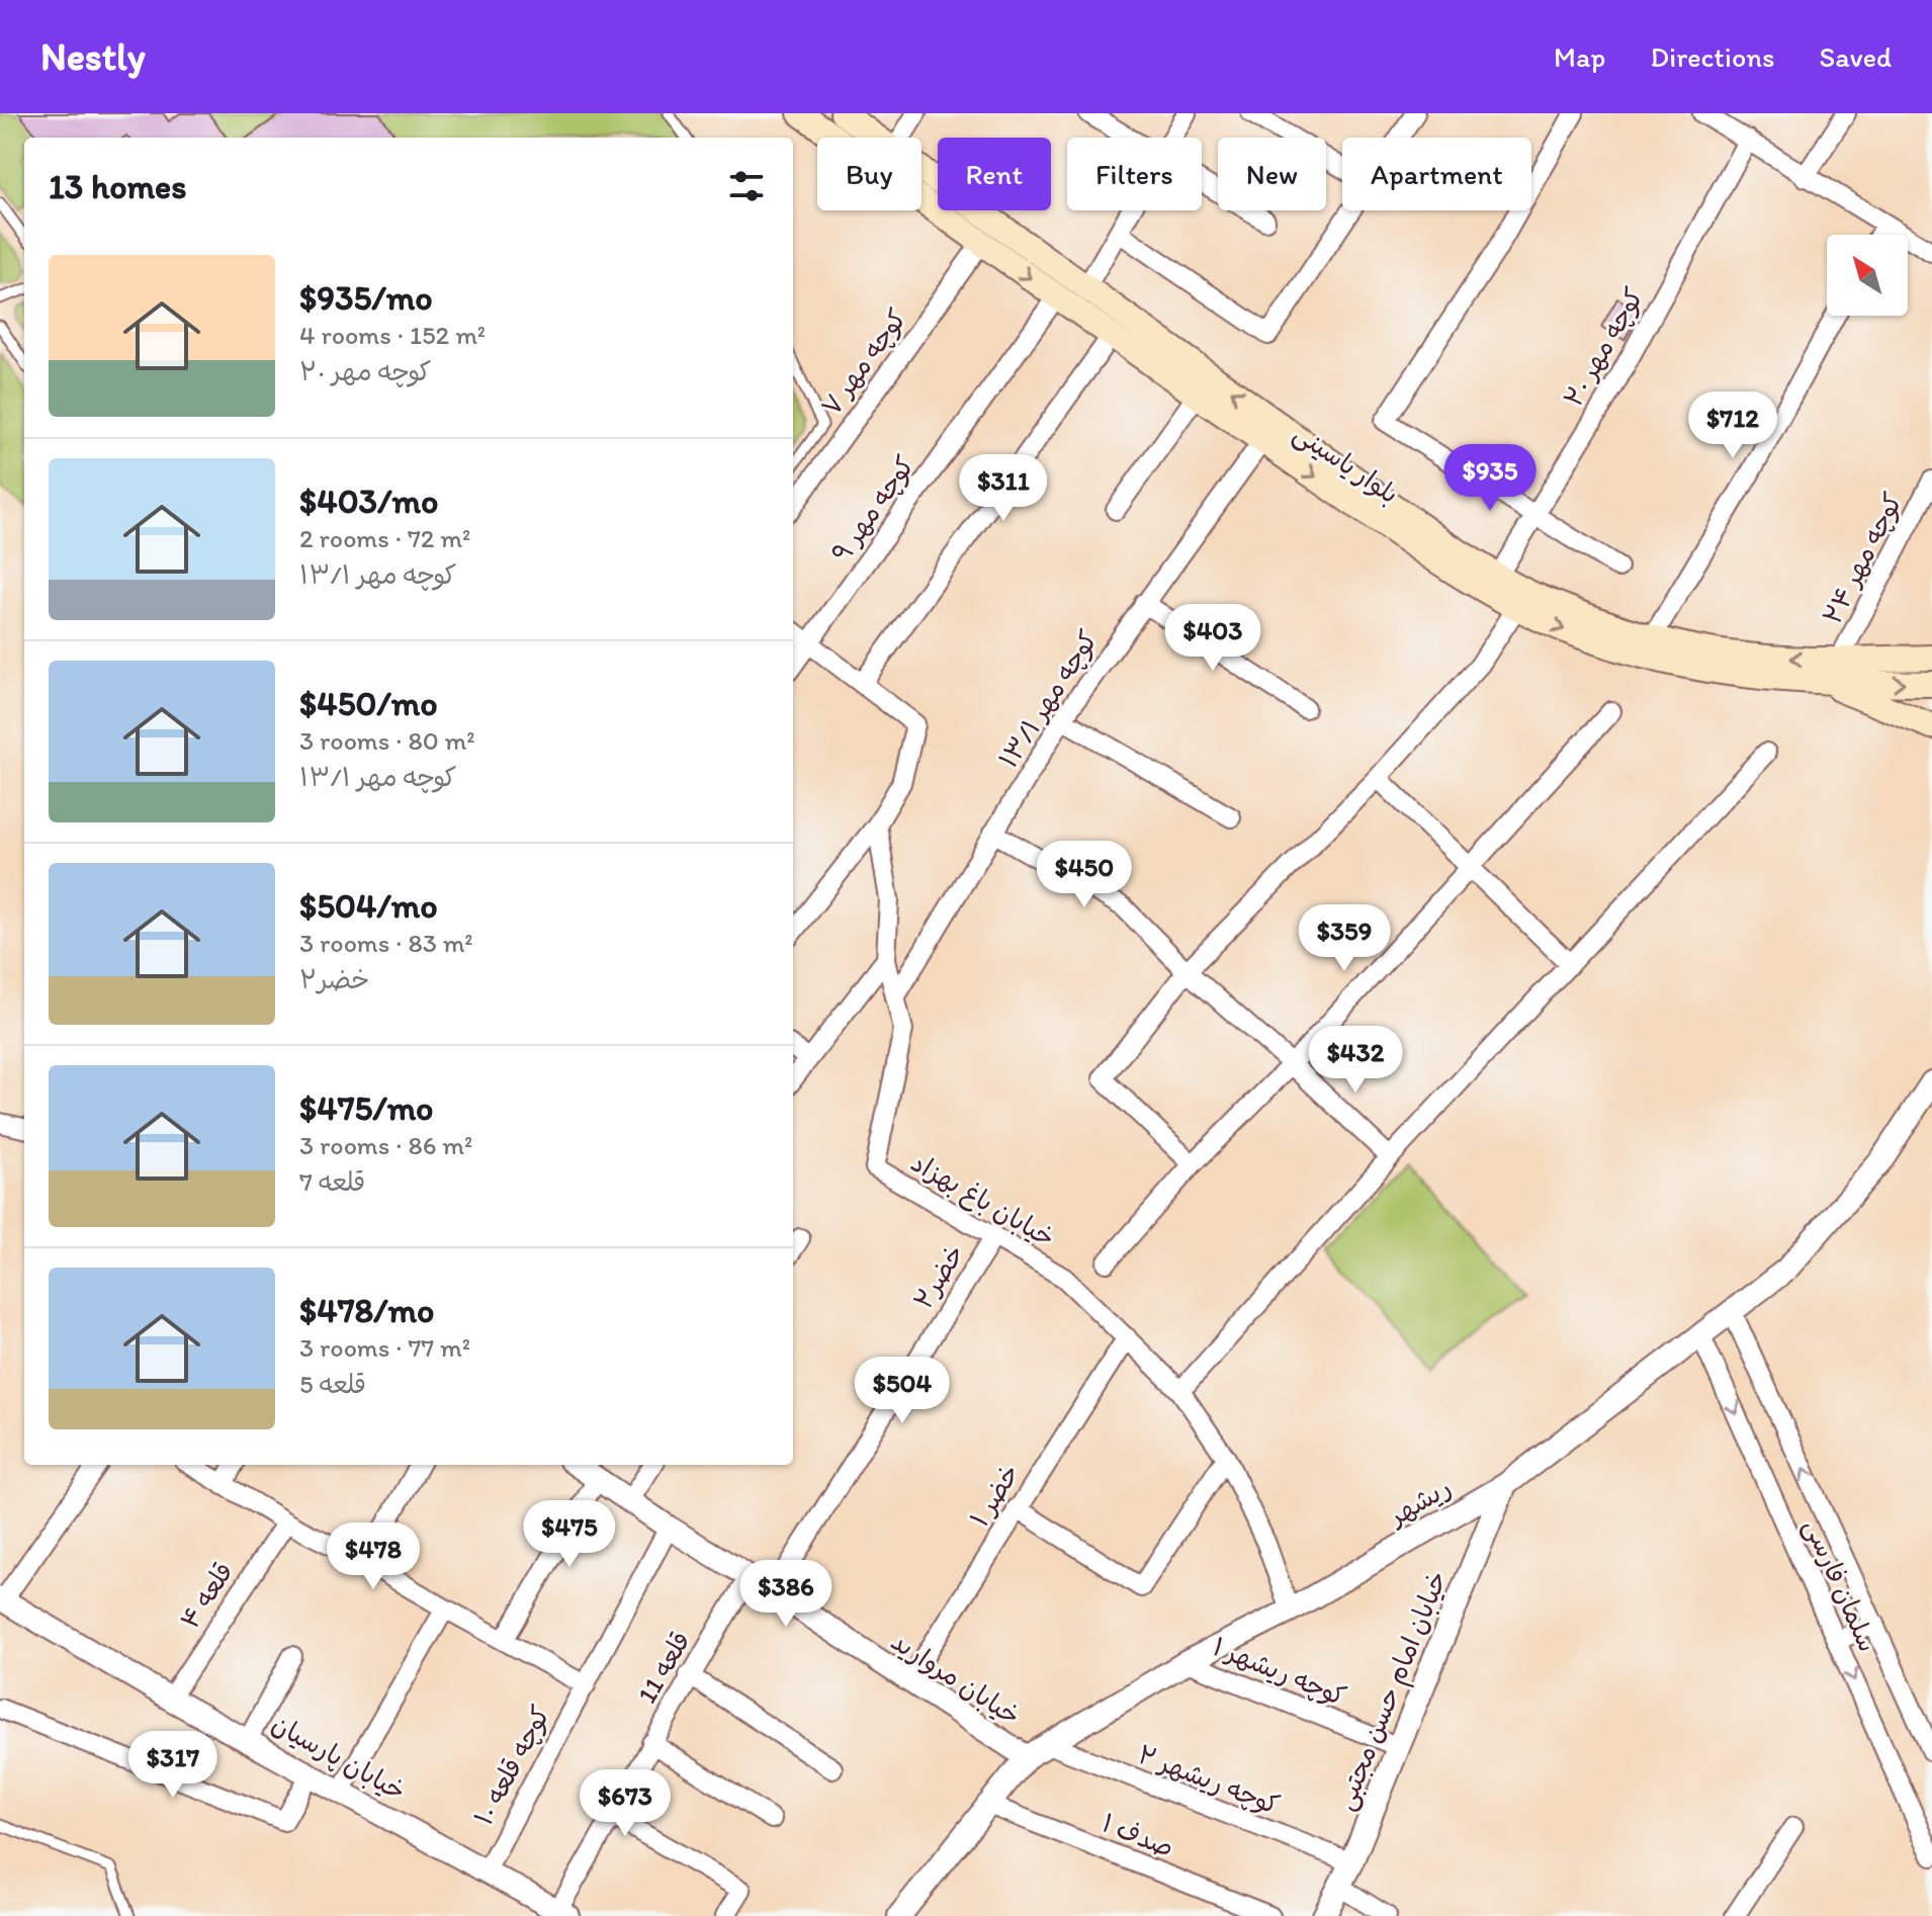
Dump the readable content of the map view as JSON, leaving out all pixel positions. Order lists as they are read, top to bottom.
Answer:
{
  "streets": {
    "main road": ["بلوار یاسینی"],
    "street": [
      "کوچه مهر ۲۰",
      "کوچه مهر ۷",
      "کوچه مهر ۹",
      "کوچه مهر ۲۴",
      "کوچه مهر ۱۳/۱",
      "خیابان باغ بهزاد",
      "خضر۲",
      "خضر ۱",
      "ریشهر",
      "سلمان فارسی",
      "قلعه ۴",
      "قلعه 11",
      "کوچه ریشهر ۱",
      "خیابان مروارید",
      "خیابان امام حسن مجتبی",
      "خیابان پارسیان",
      "کوچه قلعه ۱۰",
      "کوچه ریشهر ۲",
      "صدف ۱"
    ]
  },
  "crossings": [
    ["کوچه مهر ۲۰", "بلوار یاسینی"],
    ["کوچه مهر ۷", "بلوار یاسینی"],
    ["بلوار یاسینی", "کوچه مهر ۹"],
    ["بلوار یاسینی", "کوچه مهر ۲۴"],
    ["بلوار یاسینی", "کوچه مهر ۱۳/۱"],
    ["کوچه مهر ۱۳/۱", "خیابان باغ بهزاد"],
    ["خیابان باغ بهزاد", "خضر۲"],
    ["خیابان باغ بهزاد", "خضر ۱"],
    ["خیابان باغ بهزاد", "ریشهر"],
    ["خضر۲", "خیابان مروارید"],
    ["خضر ۱", "خیابان مروارید"],
    ["ریشهر", "سلمان فارسی"],
    ["ریشهر", "کوچه ریشهر ۱"],
    ["ریشهر", "خیابان مروارید"],
    ["ریشهر", "خیابان امام حسن مجتبی"],
    ["ریشهر", "کوچه ریشهر ۲"],
    ["ریشهر", "صدف ۱"],
    ["قلعه ۴", "خیابان پارسیان"],
    ["قلعه 11", "خیابان مروارید"],
    ["قلعه 11", "خیابان پارسیان"],
    ["کوچه ریشهر ۱", "خیابان امام حسن مجتبی"],
    ["خیابان مروارید", "کوچه قلعه ۱۰"],
    ["خیابان امام حسن مجتبی", "کوچه ریشهر ۲"],
    ["خیابان پارسیان", "کوچه قلعه ۱۰"]
  ],
  "north": "top left",
  "page": {
    "header": "Nestly",
    "nav": ["Map", "Directions", "Saved"],
    "chip": [
      "Buy",
      "Rent",
      "Filters",
      "New",
      "Apartment"
    ],
    "heading": "13 homes",
    "list": [
      {
        "name": "$935/mo",
        "note": "4 rooms · 152 m² · کوچه مهر ۲۰"
      },
      {
        "name": "$403/mo",
        "note": "2 rooms · 72 m² · کوچه مهر ۱۳/۱"
      },
      {
        "name": "$450/mo",
        "note": "3 rooms · 80 m² · کوچه مهر ۱۳/۱"
      },
      {
        "name": "$504/mo",
        "note": "3 rooms · 83 m² · خضر۲"
      },
      {
        "name": "$475/mo",
        "note": "3 rooms · 86 m² · قلعه 7"
      },
      {
        "name": "$478/mo",
        "note": "3 rooms · 77 m² · قلعه 5"
      }
    ],
    "price": [
      "$712",
      "$935",
      "$311",
      "$403",
      "$450",
      "$359",
      "$432",
      "$504",
      "$475",
      "$478",
      "$386",
      "$317",
      "$673"
    ]
  }
}
